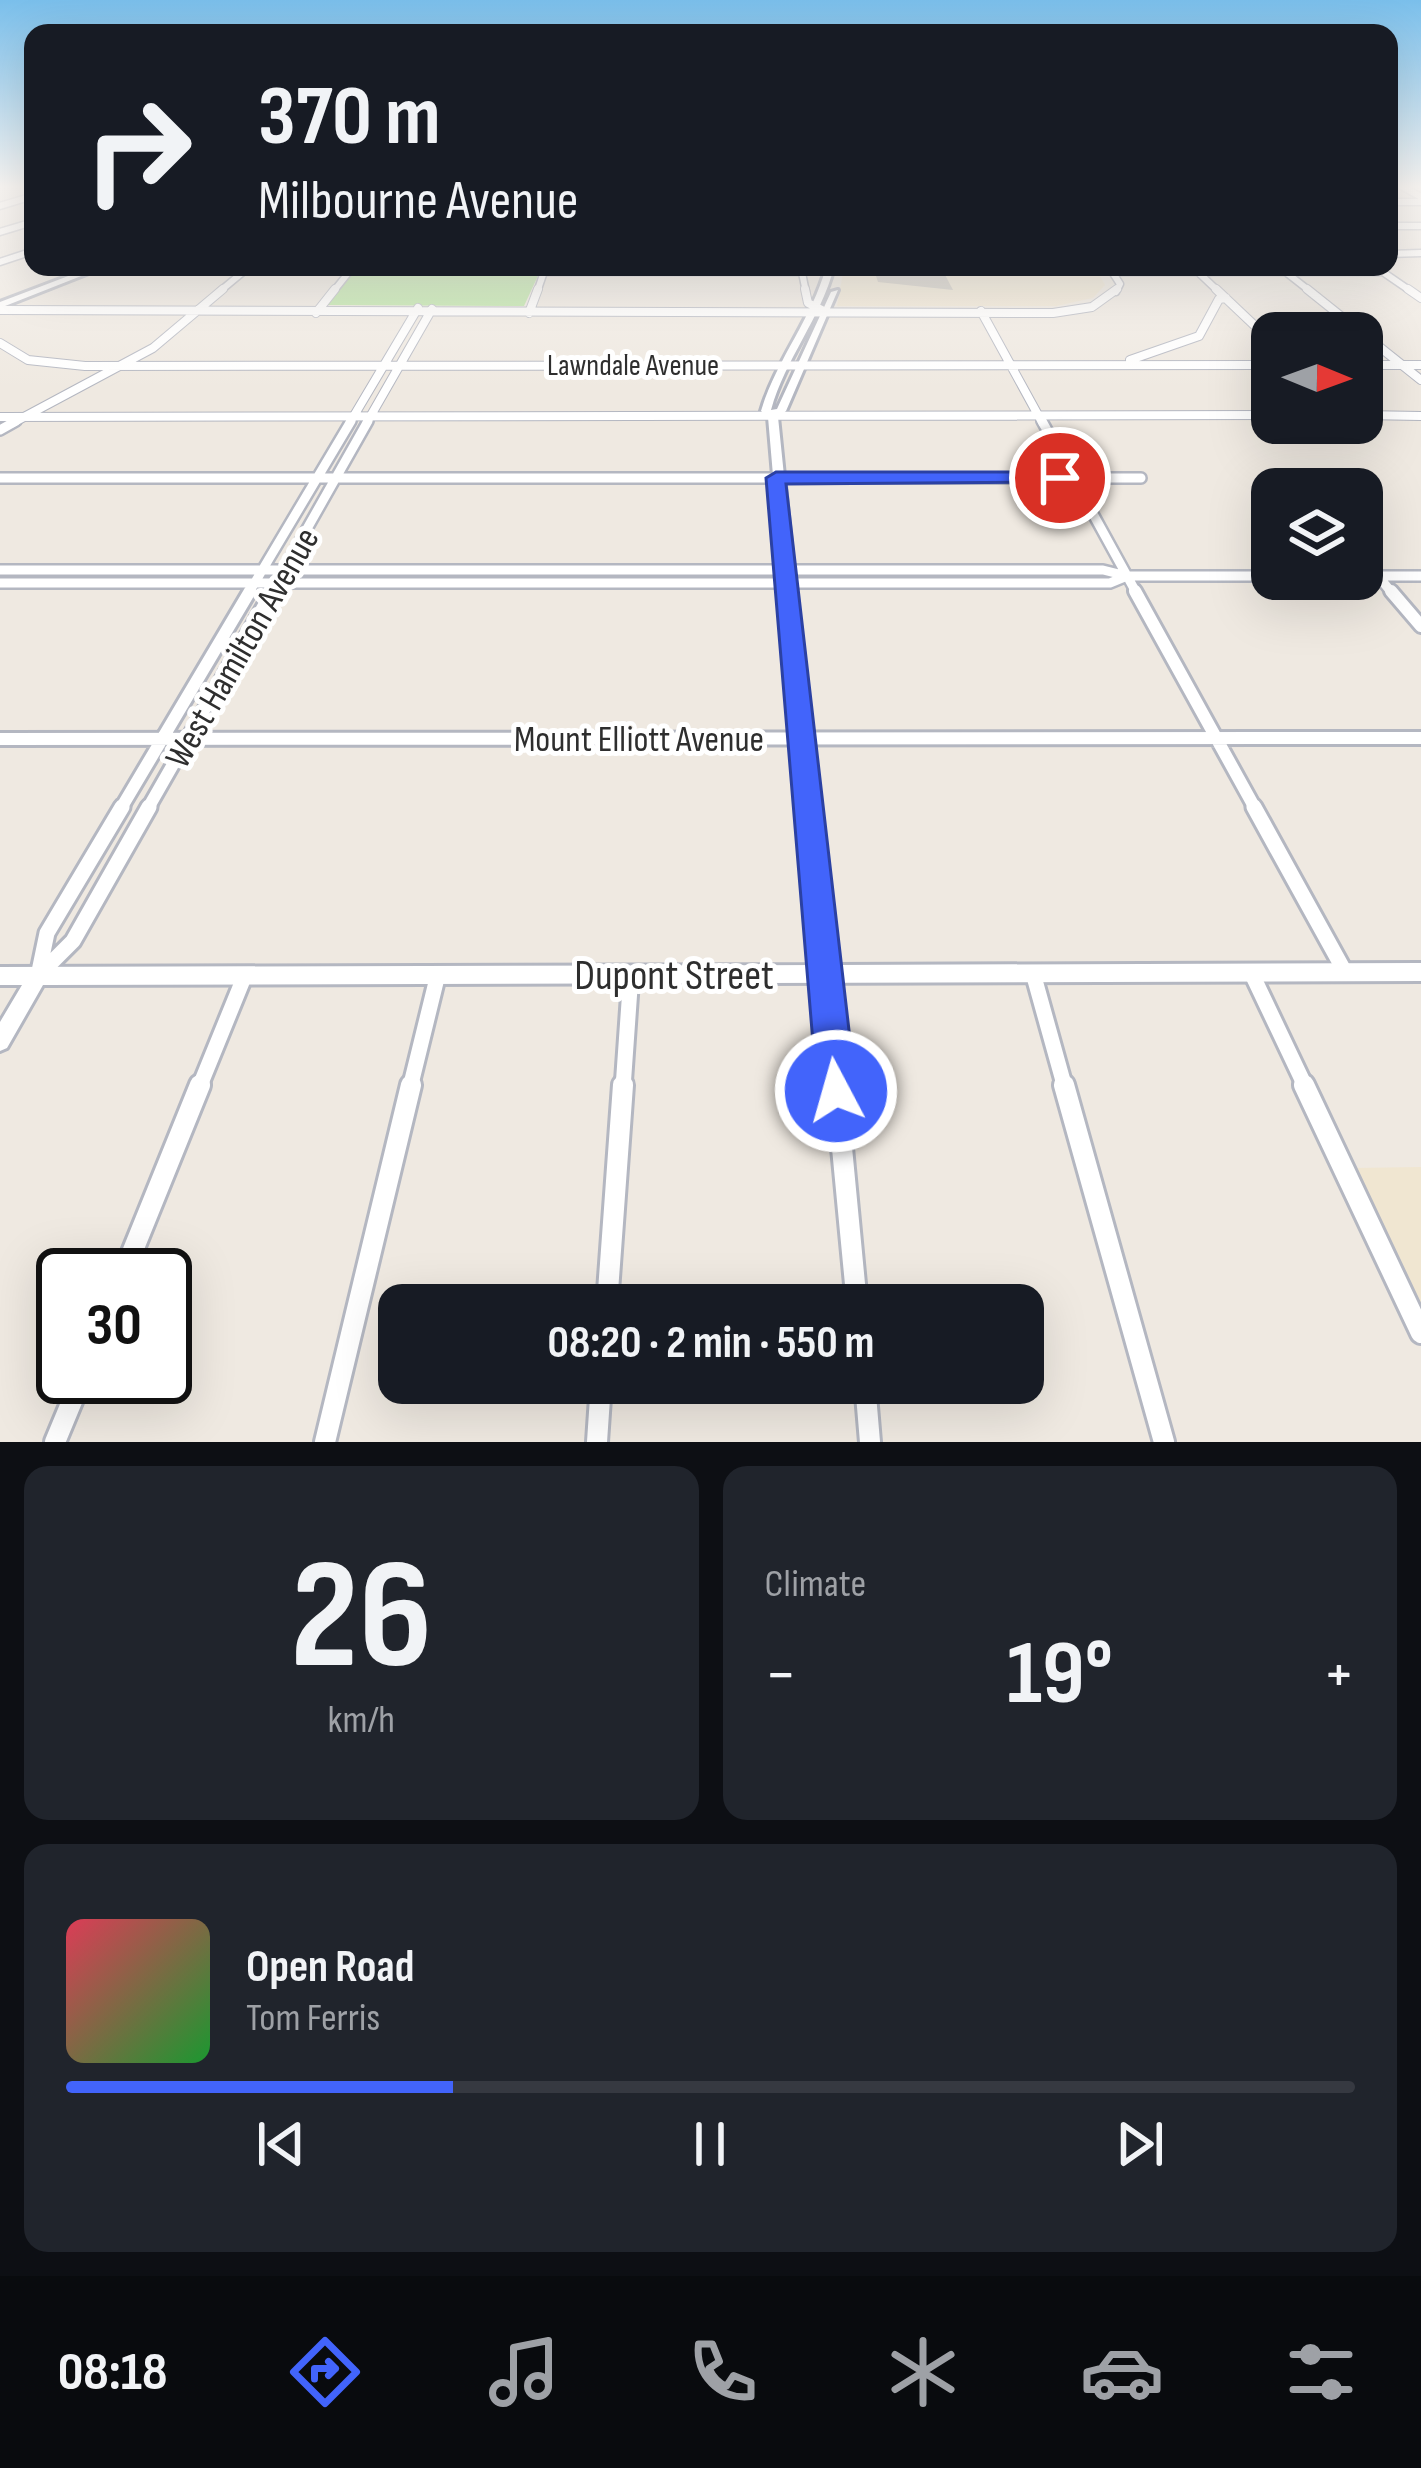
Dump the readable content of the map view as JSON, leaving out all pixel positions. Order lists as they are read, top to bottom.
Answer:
{
  "streets": {
    "street": [
      "Lawndale Avenue",
      "West Hamilton Avenue",
      "Mount Elliott Avenue",
      "Dupont Street"
    ]
  },
  "crossings": [
    ["Lawndale Avenue", "West Hamilton Avenue"],
    ["West Hamilton Avenue", "Mount Elliott Avenue"],
    ["West Hamilton Avenue", "Dupont Street"]
  ],
  "north": "right",
  "page": {
    "turn": ["370 m", "Milbourne Avenue"],
    "limit": "30",
    "trip": "08:20 · 2 min · 550 m",
    "tile": [
      ["26", "km/h"],
      "Climate"
    ],
    "heat": ["−", "19°", "+"],
    "song": ["Open Road", "Tom Ferris"],
    "tabs": "08:18"
  }
}
